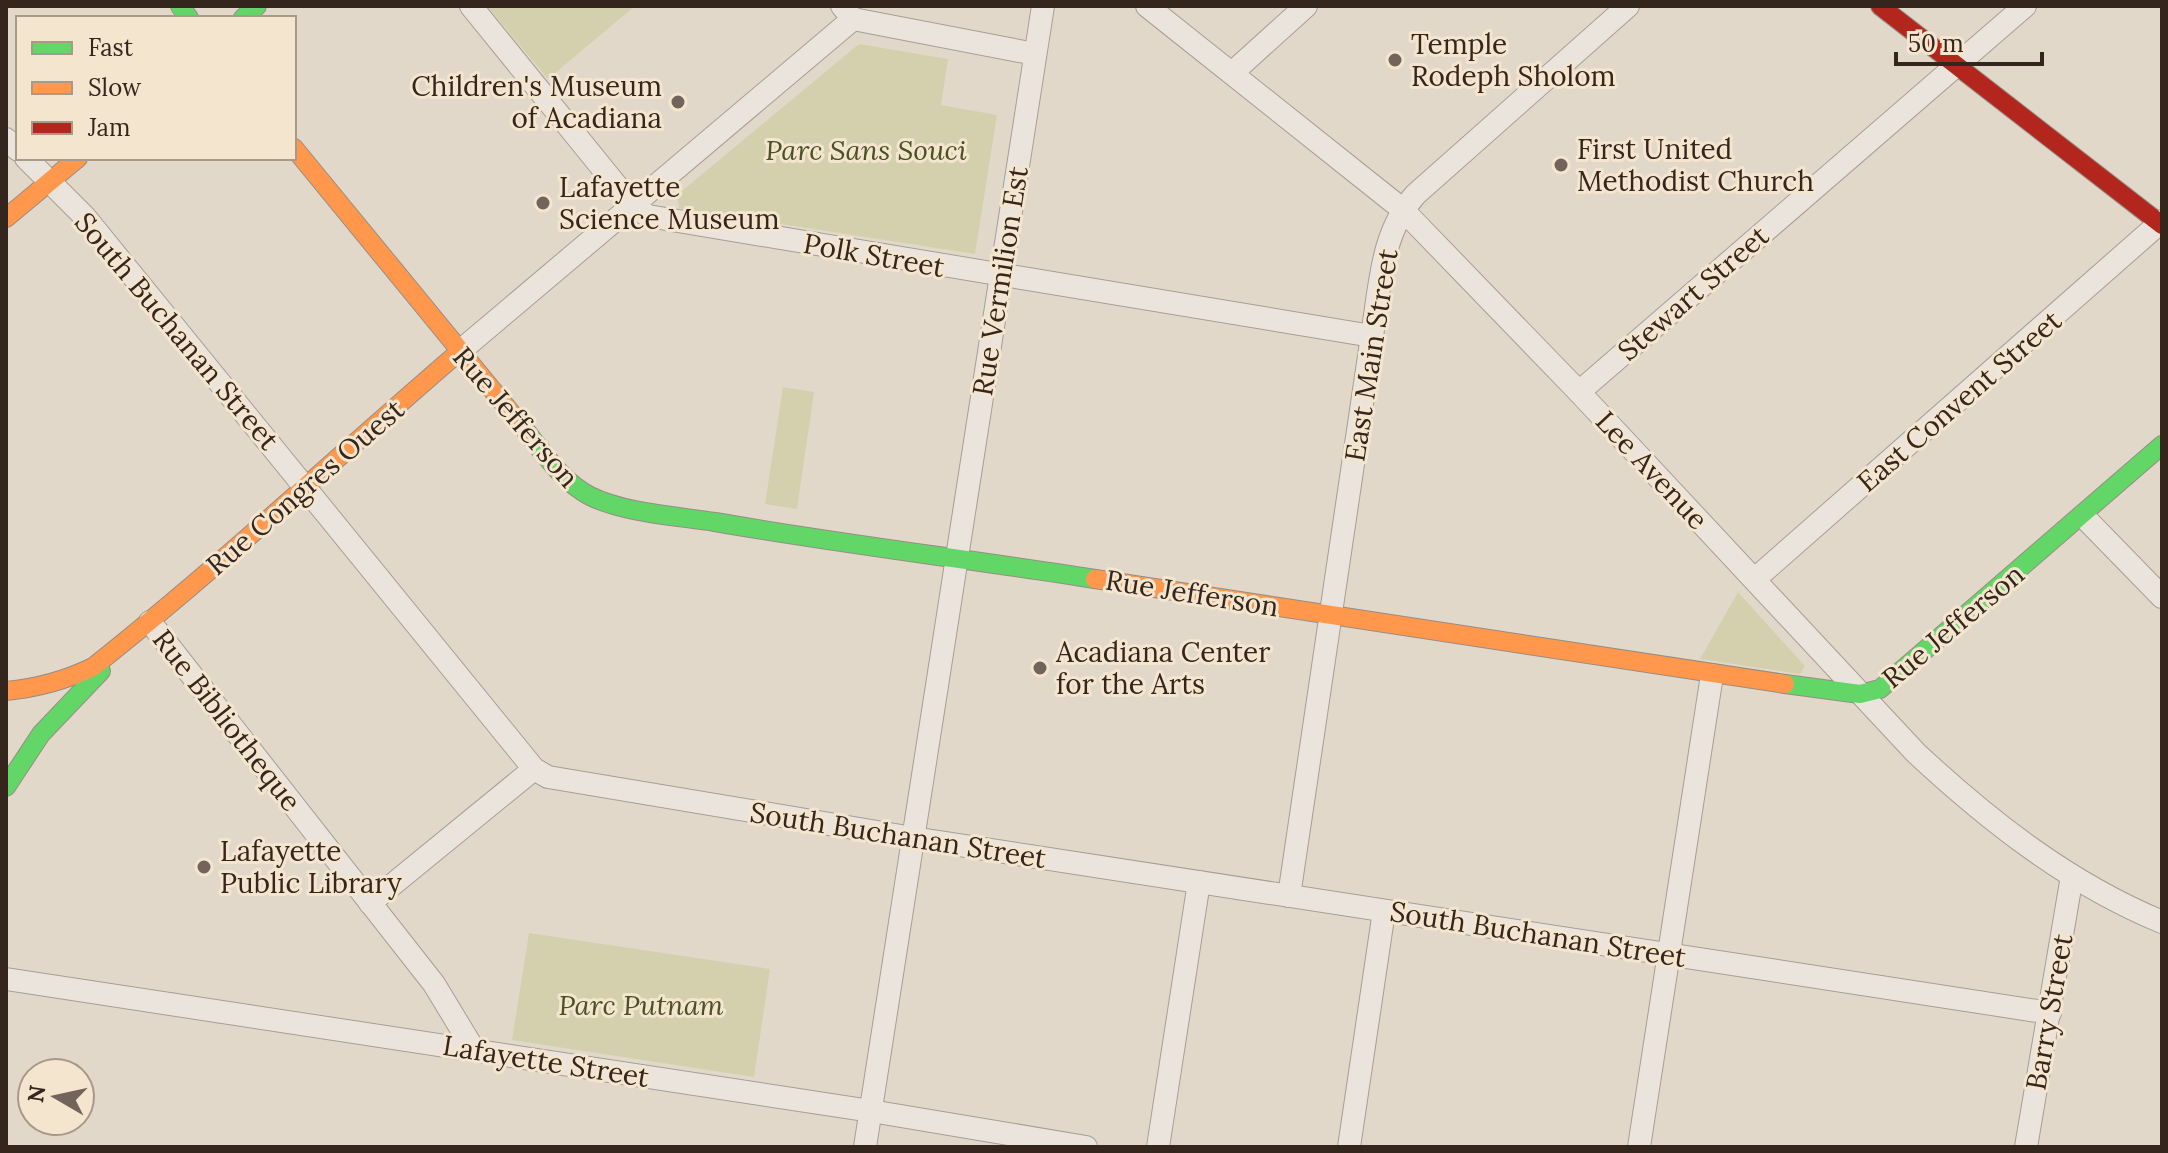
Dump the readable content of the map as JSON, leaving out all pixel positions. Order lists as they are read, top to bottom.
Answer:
{
  "streets": {
    "street": [
      "Polk Street",
      "Rue Vermilion Est",
      "Stewart Street",
      "South Buchanan Street",
      "East Main Street",
      "East Convent Street",
      "Rue Jefferson",
      "Lee Avenue",
      "Rue Congres Ouest",
      "Rue Bibliotheque",
      "Barry Street",
      "Lafayette Street"
    ]
  },
  "crossings": [
    ["Polk Street", "Rue Vermilion Est"],
    ["Polk Street", "East Main Street"],
    ["Rue Vermilion Est", "South Buchanan Street"],
    ["Rue Vermilion Est", "Rue Jefferson"],
    ["Rue Vermilion Est", "Lafayette Street"],
    ["Stewart Street", "Lee Avenue"],
    ["South Buchanan Street", "East Main Street"],
    ["South Buchanan Street", "Rue Congres Ouest"],
    ["South Buchanan Street", "Barry Street"],
    ["East Main Street", "Rue Jefferson"],
    ["East Main Street", "Lee Avenue"],
    ["East Convent Street", "Lee Avenue"],
    ["Rue Jefferson", "Lee Avenue"],
    ["Rue Jefferson", "Rue Congres Ouest"],
    ["Lee Avenue", "Barry Street"],
    ["Rue Congres Ouest", "Rue Bibliotheque"],
    ["Rue Bibliotheque", "Lafayette Street"]
  ],
  "parks": ["Parc Sans Souci", "Parc Putnam"],
  "places": [
    "Temple Rodeph Sholom",
    "Children's Museum of Acadiana",
    "First United Methodist Church",
    "Lafayette Science Museum",
    "Acadiana Center for the Arts",
    "Lafayette Public Library"
  ],
  "legend": ["Fast", "Slow", "Jam"],
  "scale_bar": "50 m",
  "north": "left"
}
